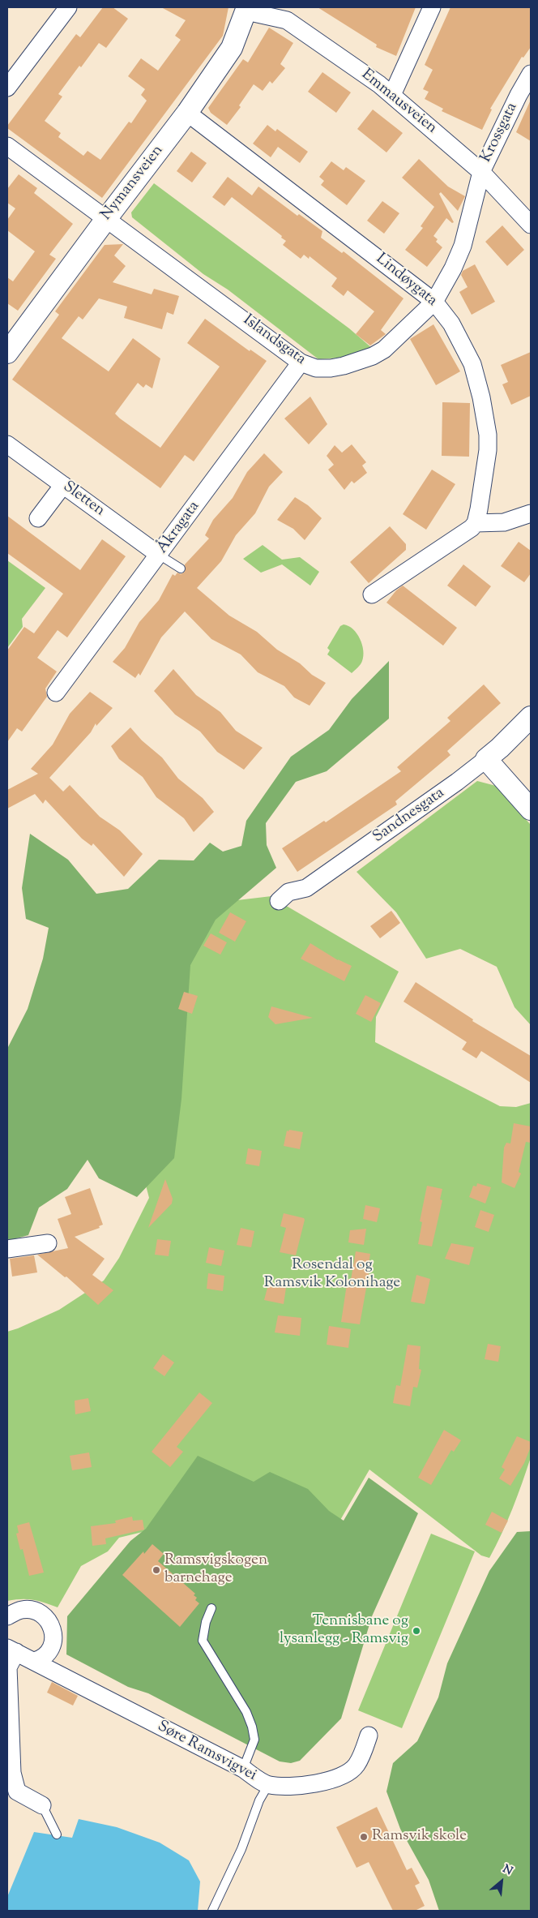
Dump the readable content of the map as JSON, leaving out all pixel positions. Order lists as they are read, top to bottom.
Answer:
{
  "streets": {
    "street": [
      "Emmausveien",
      "Krossgata",
      "Nymansveien",
      "Lindøygata",
      "Islandsgata",
      "Sletten",
      "Åkragata",
      "Sandnesgata",
      "Søre Ramsvigvei"
    ]
  },
  "crossings": [
    ["Emmausveien", "Krossgata"],
    ["Emmausveien", "Nymansveien"],
    ["Emmausveien", "Islandsgata"],
    ["Krossgata", "Islandsgata"],
    ["Nymansveien", "Lindøygata"],
    ["Nymansveien", "Islandsgata"],
    ["Lindøygata", "Islandsgata"],
    ["Islandsgata", "Åkragata"],
    ["Sletten", "Åkragata"]
  ],
  "parks": ["Rosendal og Ramsvik Kolonihage"],
  "places": ["Ramsvigskogen barnehage", "Tennisbane og lysanlegg - Ramsvig", "Ramsvik skole"],
  "north": "top right"
}
